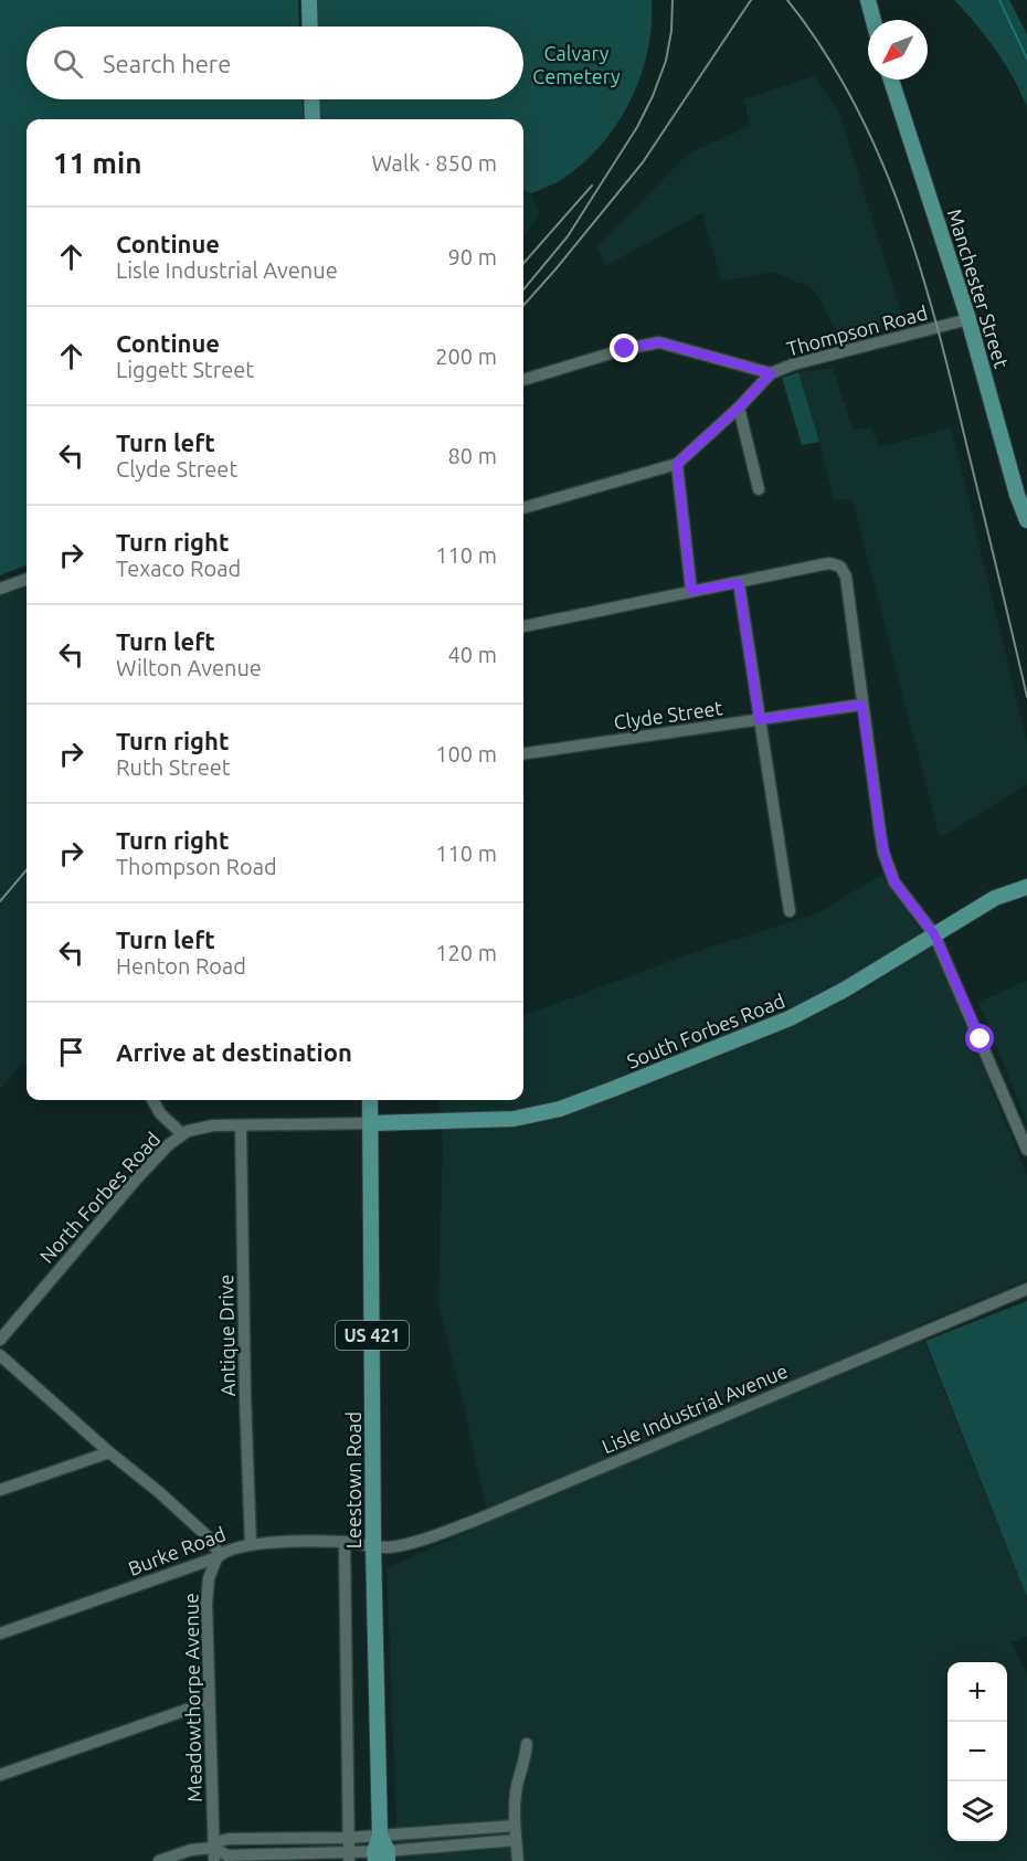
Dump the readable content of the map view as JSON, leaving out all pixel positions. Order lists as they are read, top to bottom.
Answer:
{
  "streets": {
    "main road": [
      "Manchester Street",
      "South Forbes Road",
      "US 421",
      "Leestown Road"
    ],
    "street": [
      "Thompson Road",
      "Clyde Street",
      "North Forbes Road",
      "Antique Drive",
      "Lisle Industrial Avenue",
      "Burke Road",
      "Meadowthorpe Avenue"
    ]
  },
  "crossings": [
    ["Manchester Street", "Thompson Road"],
    ["South Forbes Road", "North Forbes Road"],
    ["South Forbes Road", "US 421"],
    ["South Forbes Road", "Leestown Road"],
    ["North Forbes Road", "Antique Drive"],
    ["North Forbes Road", "US 421"],
    ["North Forbes Road", "Leestown Road"],
    ["Antique Drive", "Burke Road"],
    ["US 421", "Leestown Road"],
    ["Lisle Industrial Avenue", "Leestown Road"],
    ["Lisle Industrial Avenue", "Burke Road"],
    ["Leestown Road", "Burke Road"],
    ["Burke Road", "Meadowthorpe Avenue"]
  ],
  "parks": ["Calvary Cemetery"],
  "north": "bottom left",
  "page": {
    "search": "Search here",
    "heading": ["11 min", "Walk · 850 m"],
    "list": [
      ["Continue", "Lisle Industrial Avenue", "90 m"],
      ["Continue", "Liggett Street", "200 m"],
      ["Turn left", "Clyde Street", "80 m"],
      ["Turn right", "Texaco Road", "110 m"],
      ["Turn left", "Wilton Avenue", "40 m"],
      ["Turn right", "Ruth Street", "100 m"],
      ["Turn right", "Thompson Road", "110 m"],
      ["Turn left", "Henton Road", "120 m"],
      "Arrive at destination"
    ],
    "map_buttons": ["+", "−"]
  }
}
